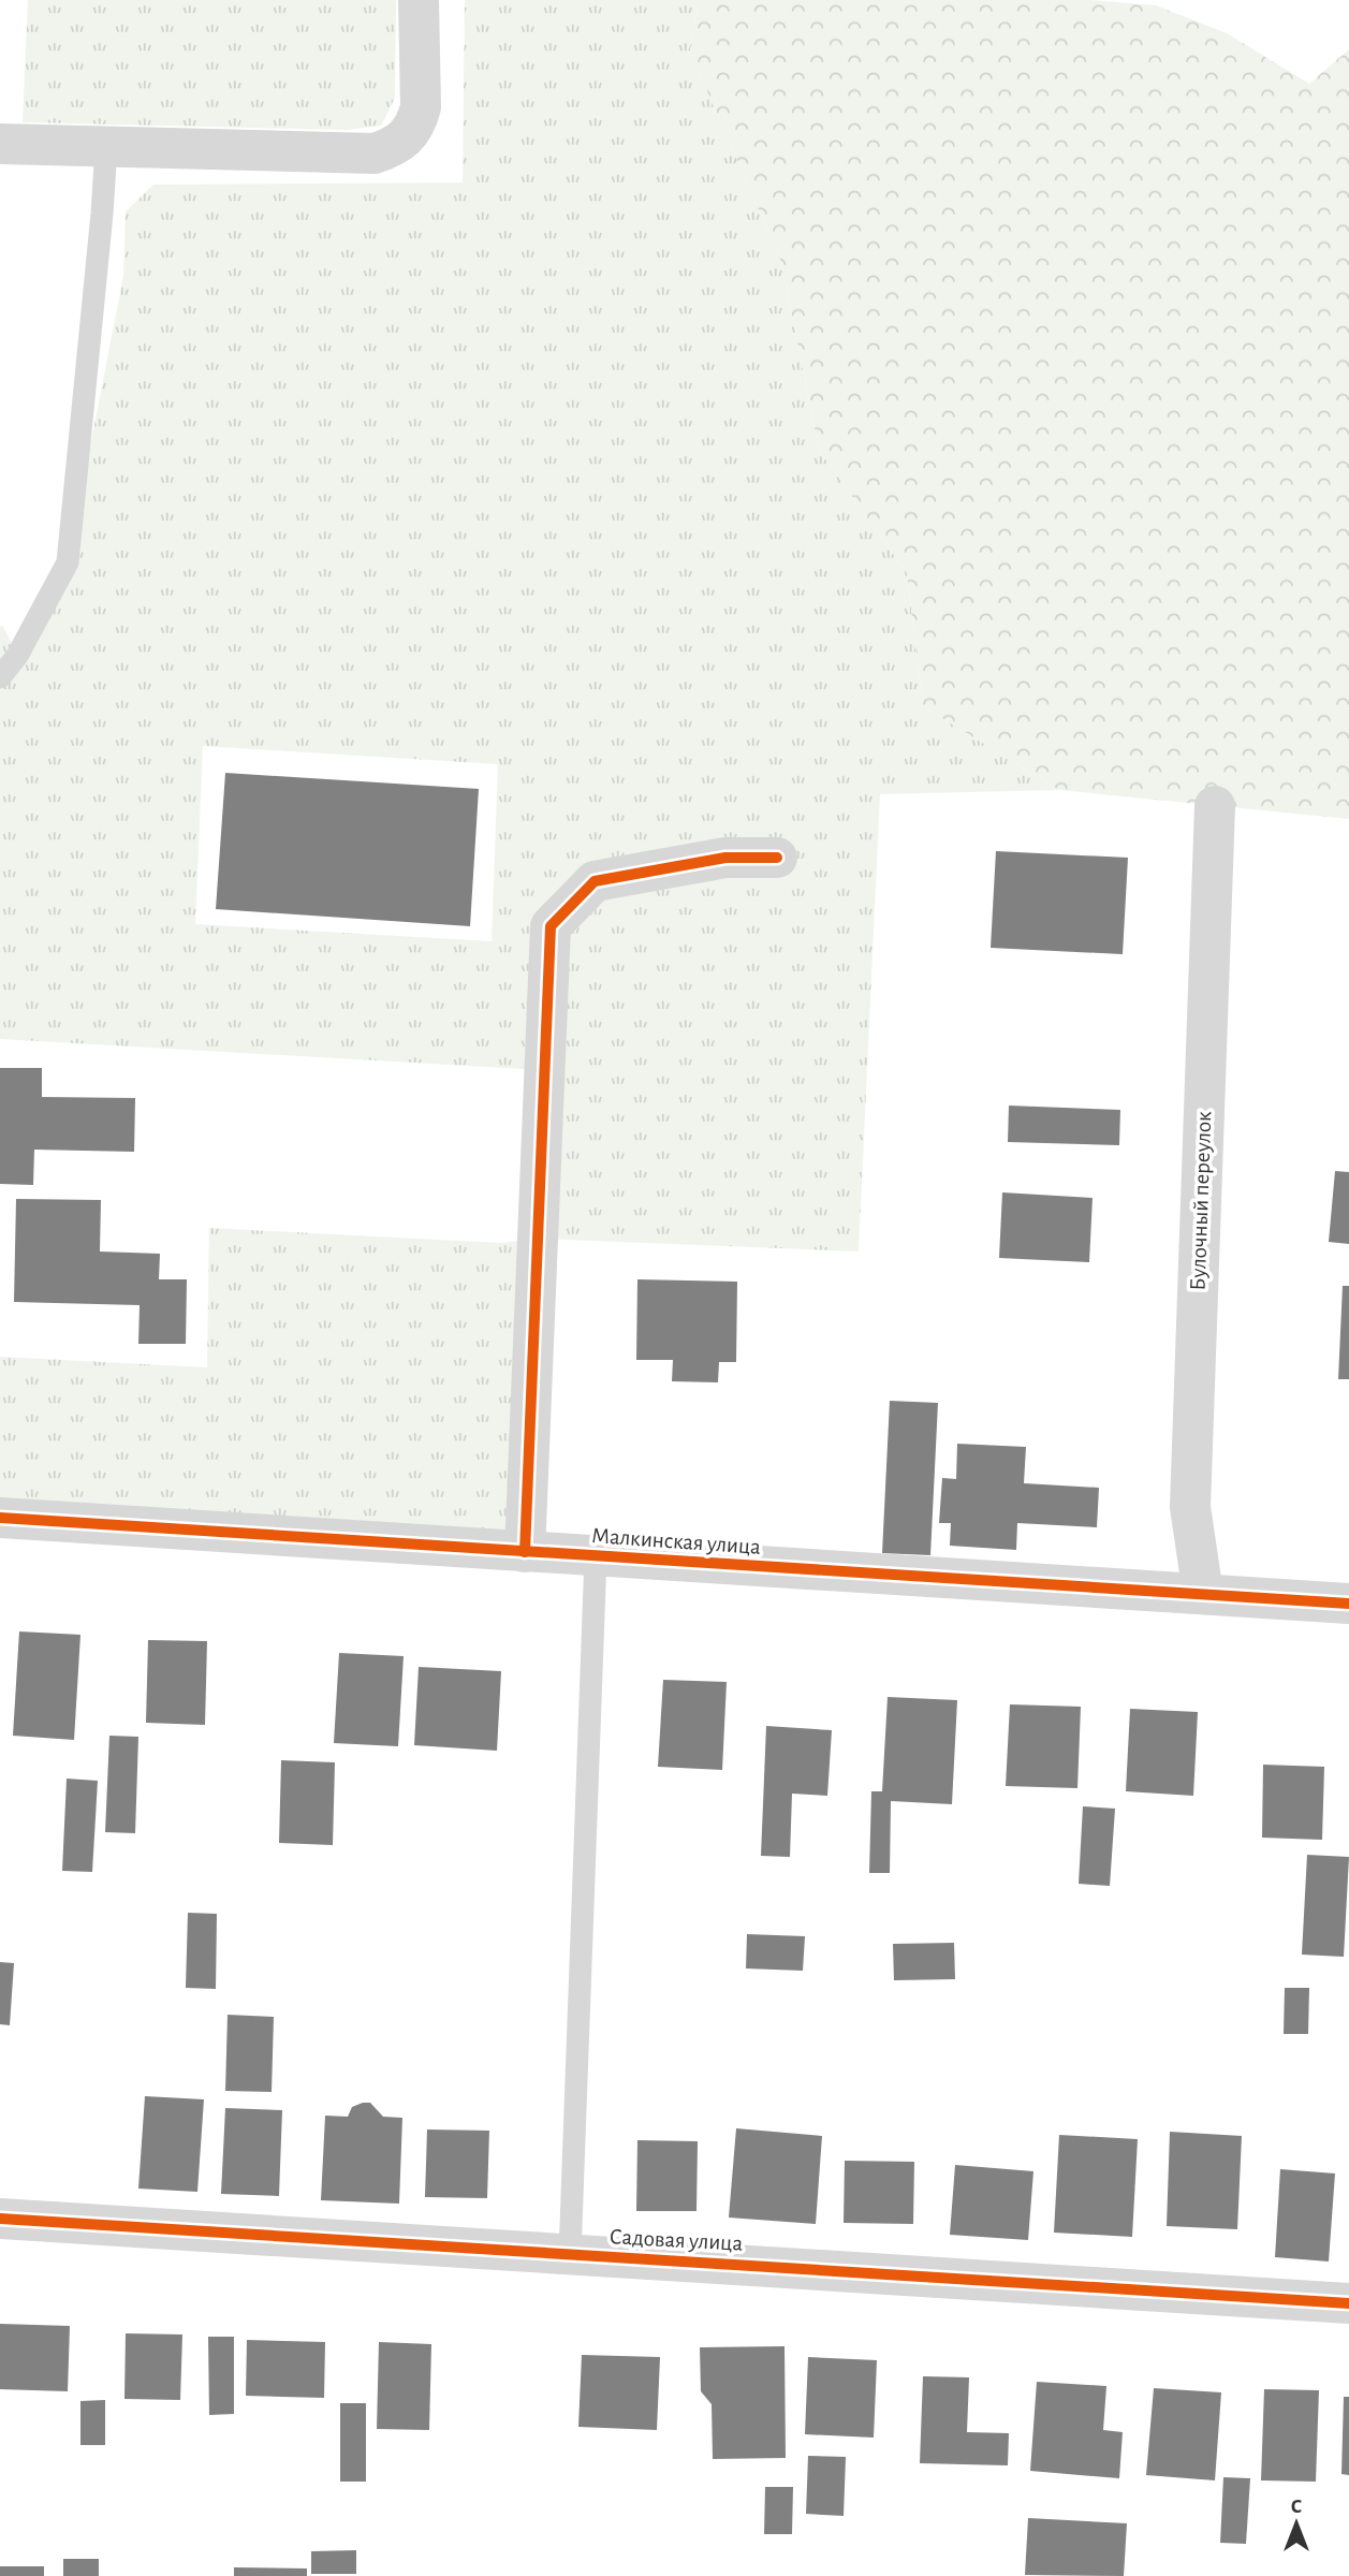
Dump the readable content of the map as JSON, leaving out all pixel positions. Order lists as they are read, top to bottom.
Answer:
{
  "streets": {
    "street": ["Булочный переулок", "Малкинская улица", "Садовая улица"]
  },
  "crossings": [
    ["Булочный переулок", "Малкинская улица"]
  ],
  "north": "top"
}
